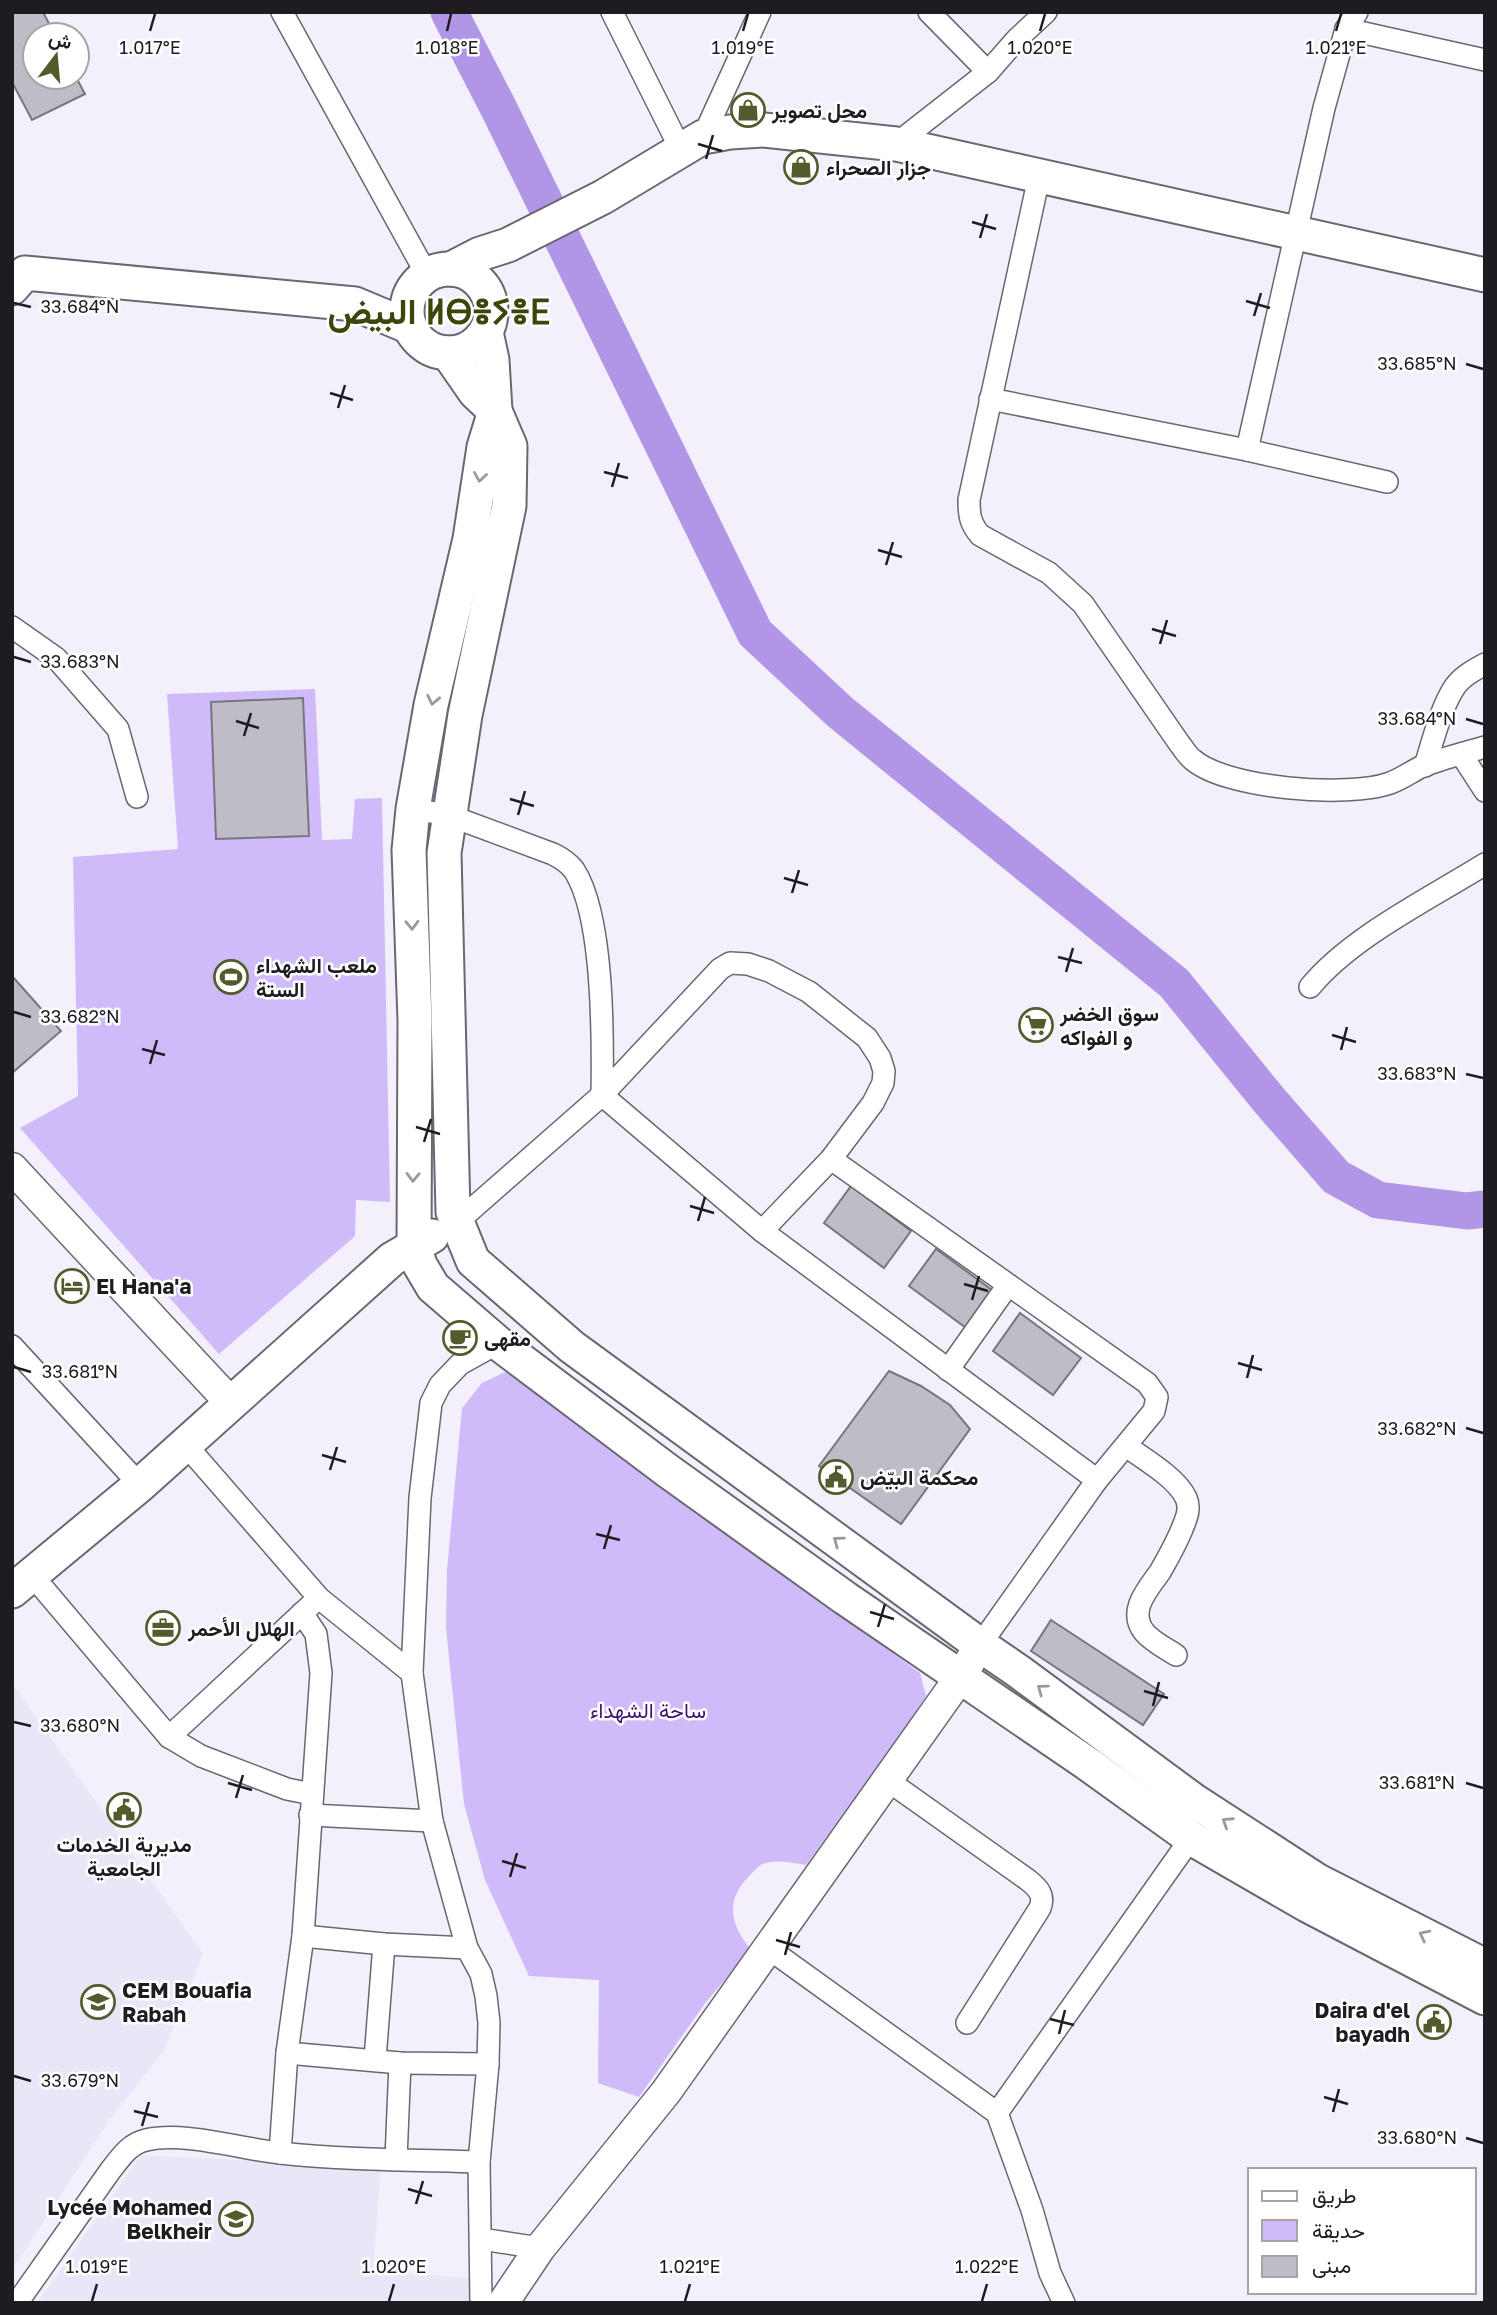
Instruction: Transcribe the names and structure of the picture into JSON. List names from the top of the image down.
{
  "districts": ["البيض ⵍⴱⴻⵢⴻⴹ"],
  "parks": ["ساحة الشهداء"],
  "places": {
    "shop": ["محل تصوير", "جزار الصحراء"],
    "sports": ["ملعب الشهداء الستة"],
    "supermarket": ["سوق الخضر و الفواكه"],
    "hotel": ["El Hana'a"],
    "cafe": ["مقهى"],
    "public building": ["محكمة البيّض", "مديرية الخدمات الجامعية", "Daira d'el bayadh"],
    "office": ["الهلال الأحمر"],
    "school or university": ["CEM Bouafia Rabah", "Lycée Mohamed Belkheir"]
  },
  "legend": ["طريق", "حديقة", "مبنى"],
  "north": "top",
  "coordinates": [
    "1.017°E",
    "1.018°E",
    "1.019°E",
    "1.020°E",
    "1.021°E",
    "33.684°N",
    "33.685°N",
    "33.683°N",
    "33.682°N",
    "33.681°N",
    "33.680°N",
    "33.679°N",
    "1.022°E"
  ]
}
